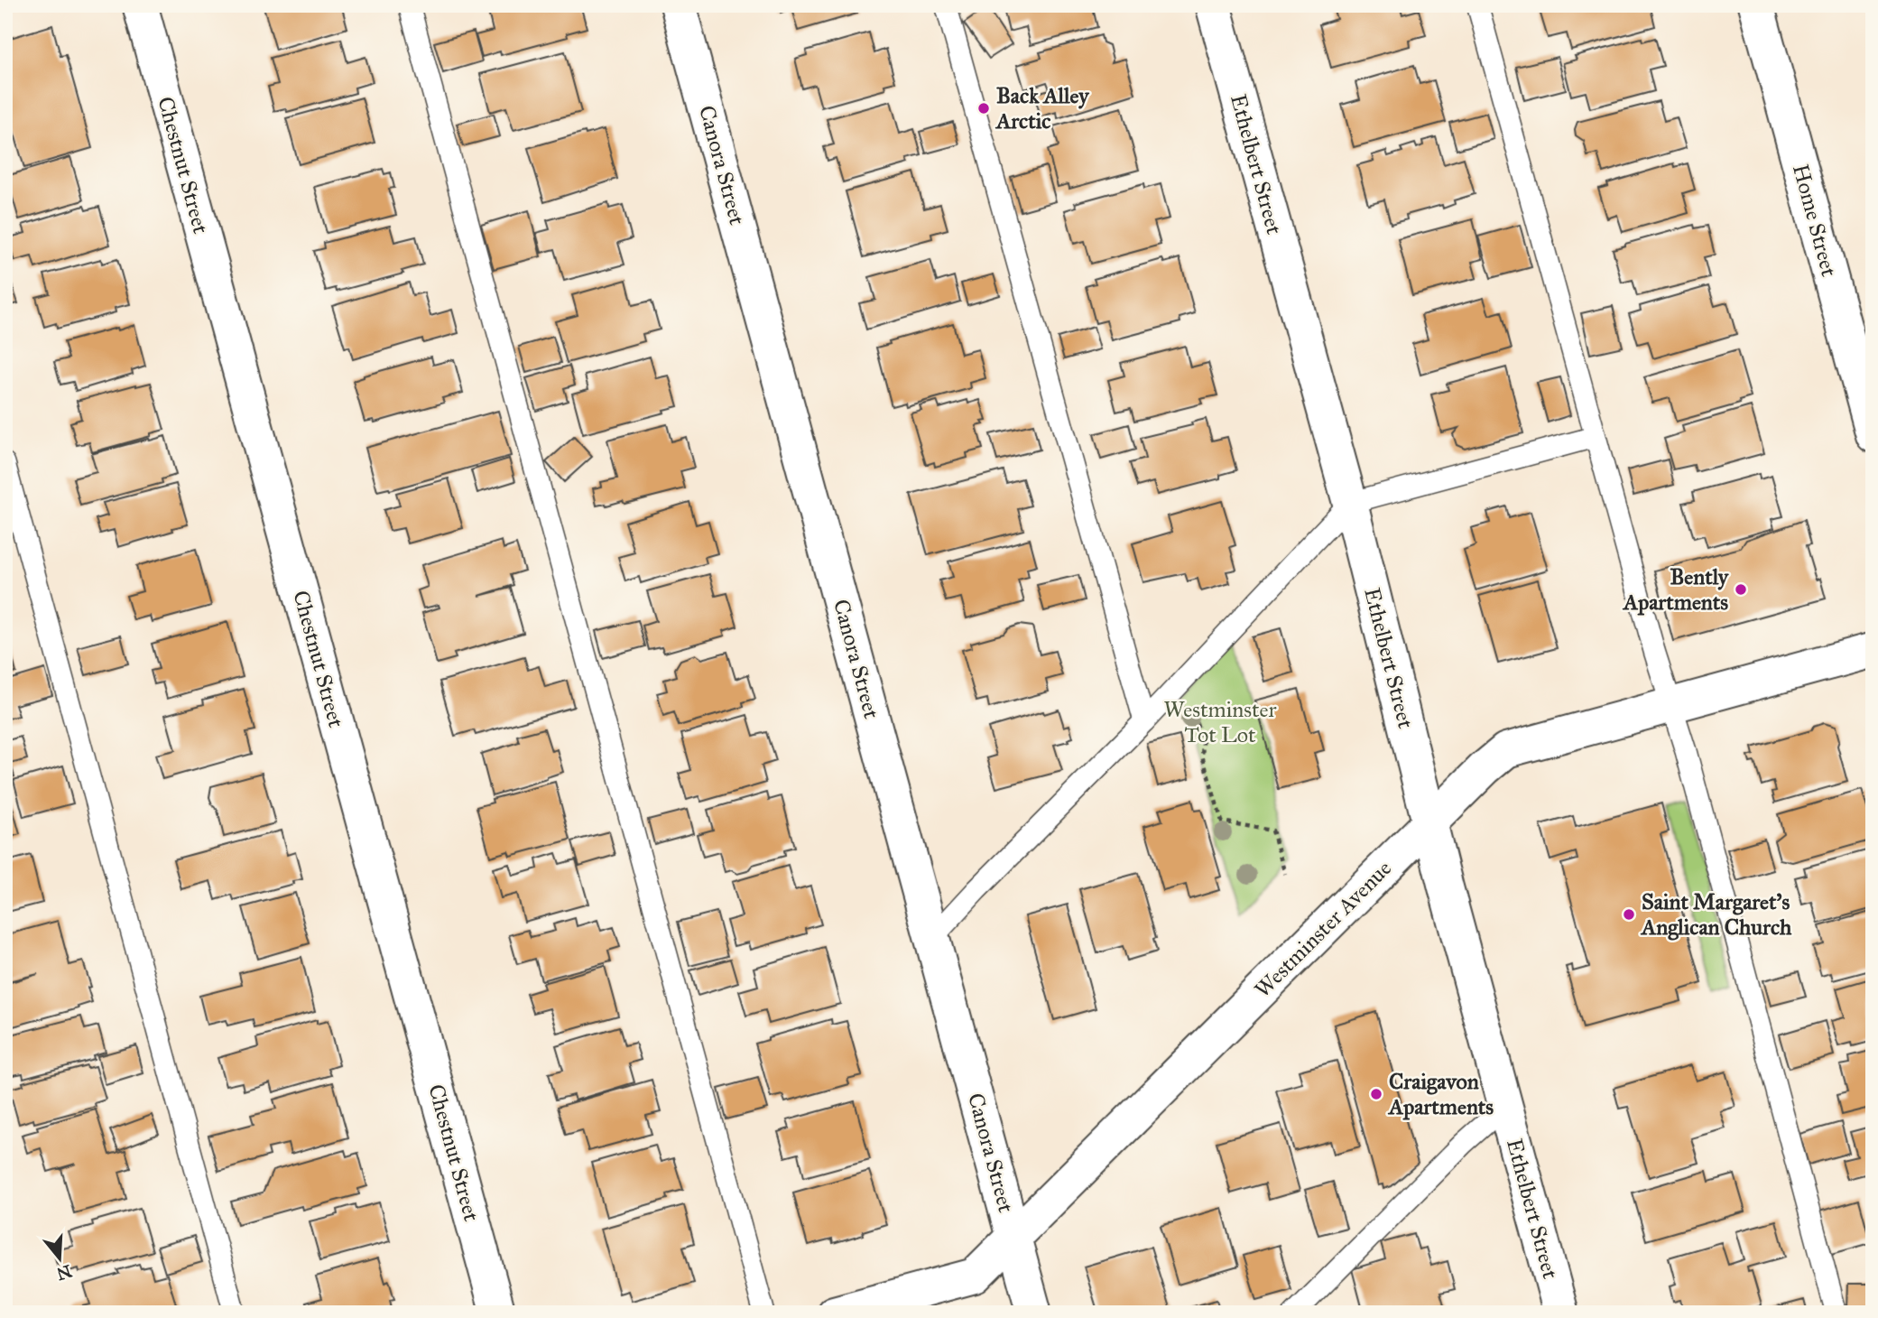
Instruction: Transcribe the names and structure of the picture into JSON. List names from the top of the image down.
{
  "streets": {
    "street": [
      "Ethelbert Street",
      "Chestnut Street",
      "Canora Street",
      "Home Street",
      "Westminster Avenue"
    ]
  },
  "crossings": [
    ["Ethelbert Street", "Westminster Avenue"],
    ["Canora Street", "Westminster Avenue"]
  ],
  "parks": ["Westminster Tot Lot"],
  "places": [
    "Back Alley Arctic",
    "Bently Apartments",
    "Saint Margaret's Anglican Church",
    "Craigavon Apartments"
  ],
  "north": "bottom"
}
